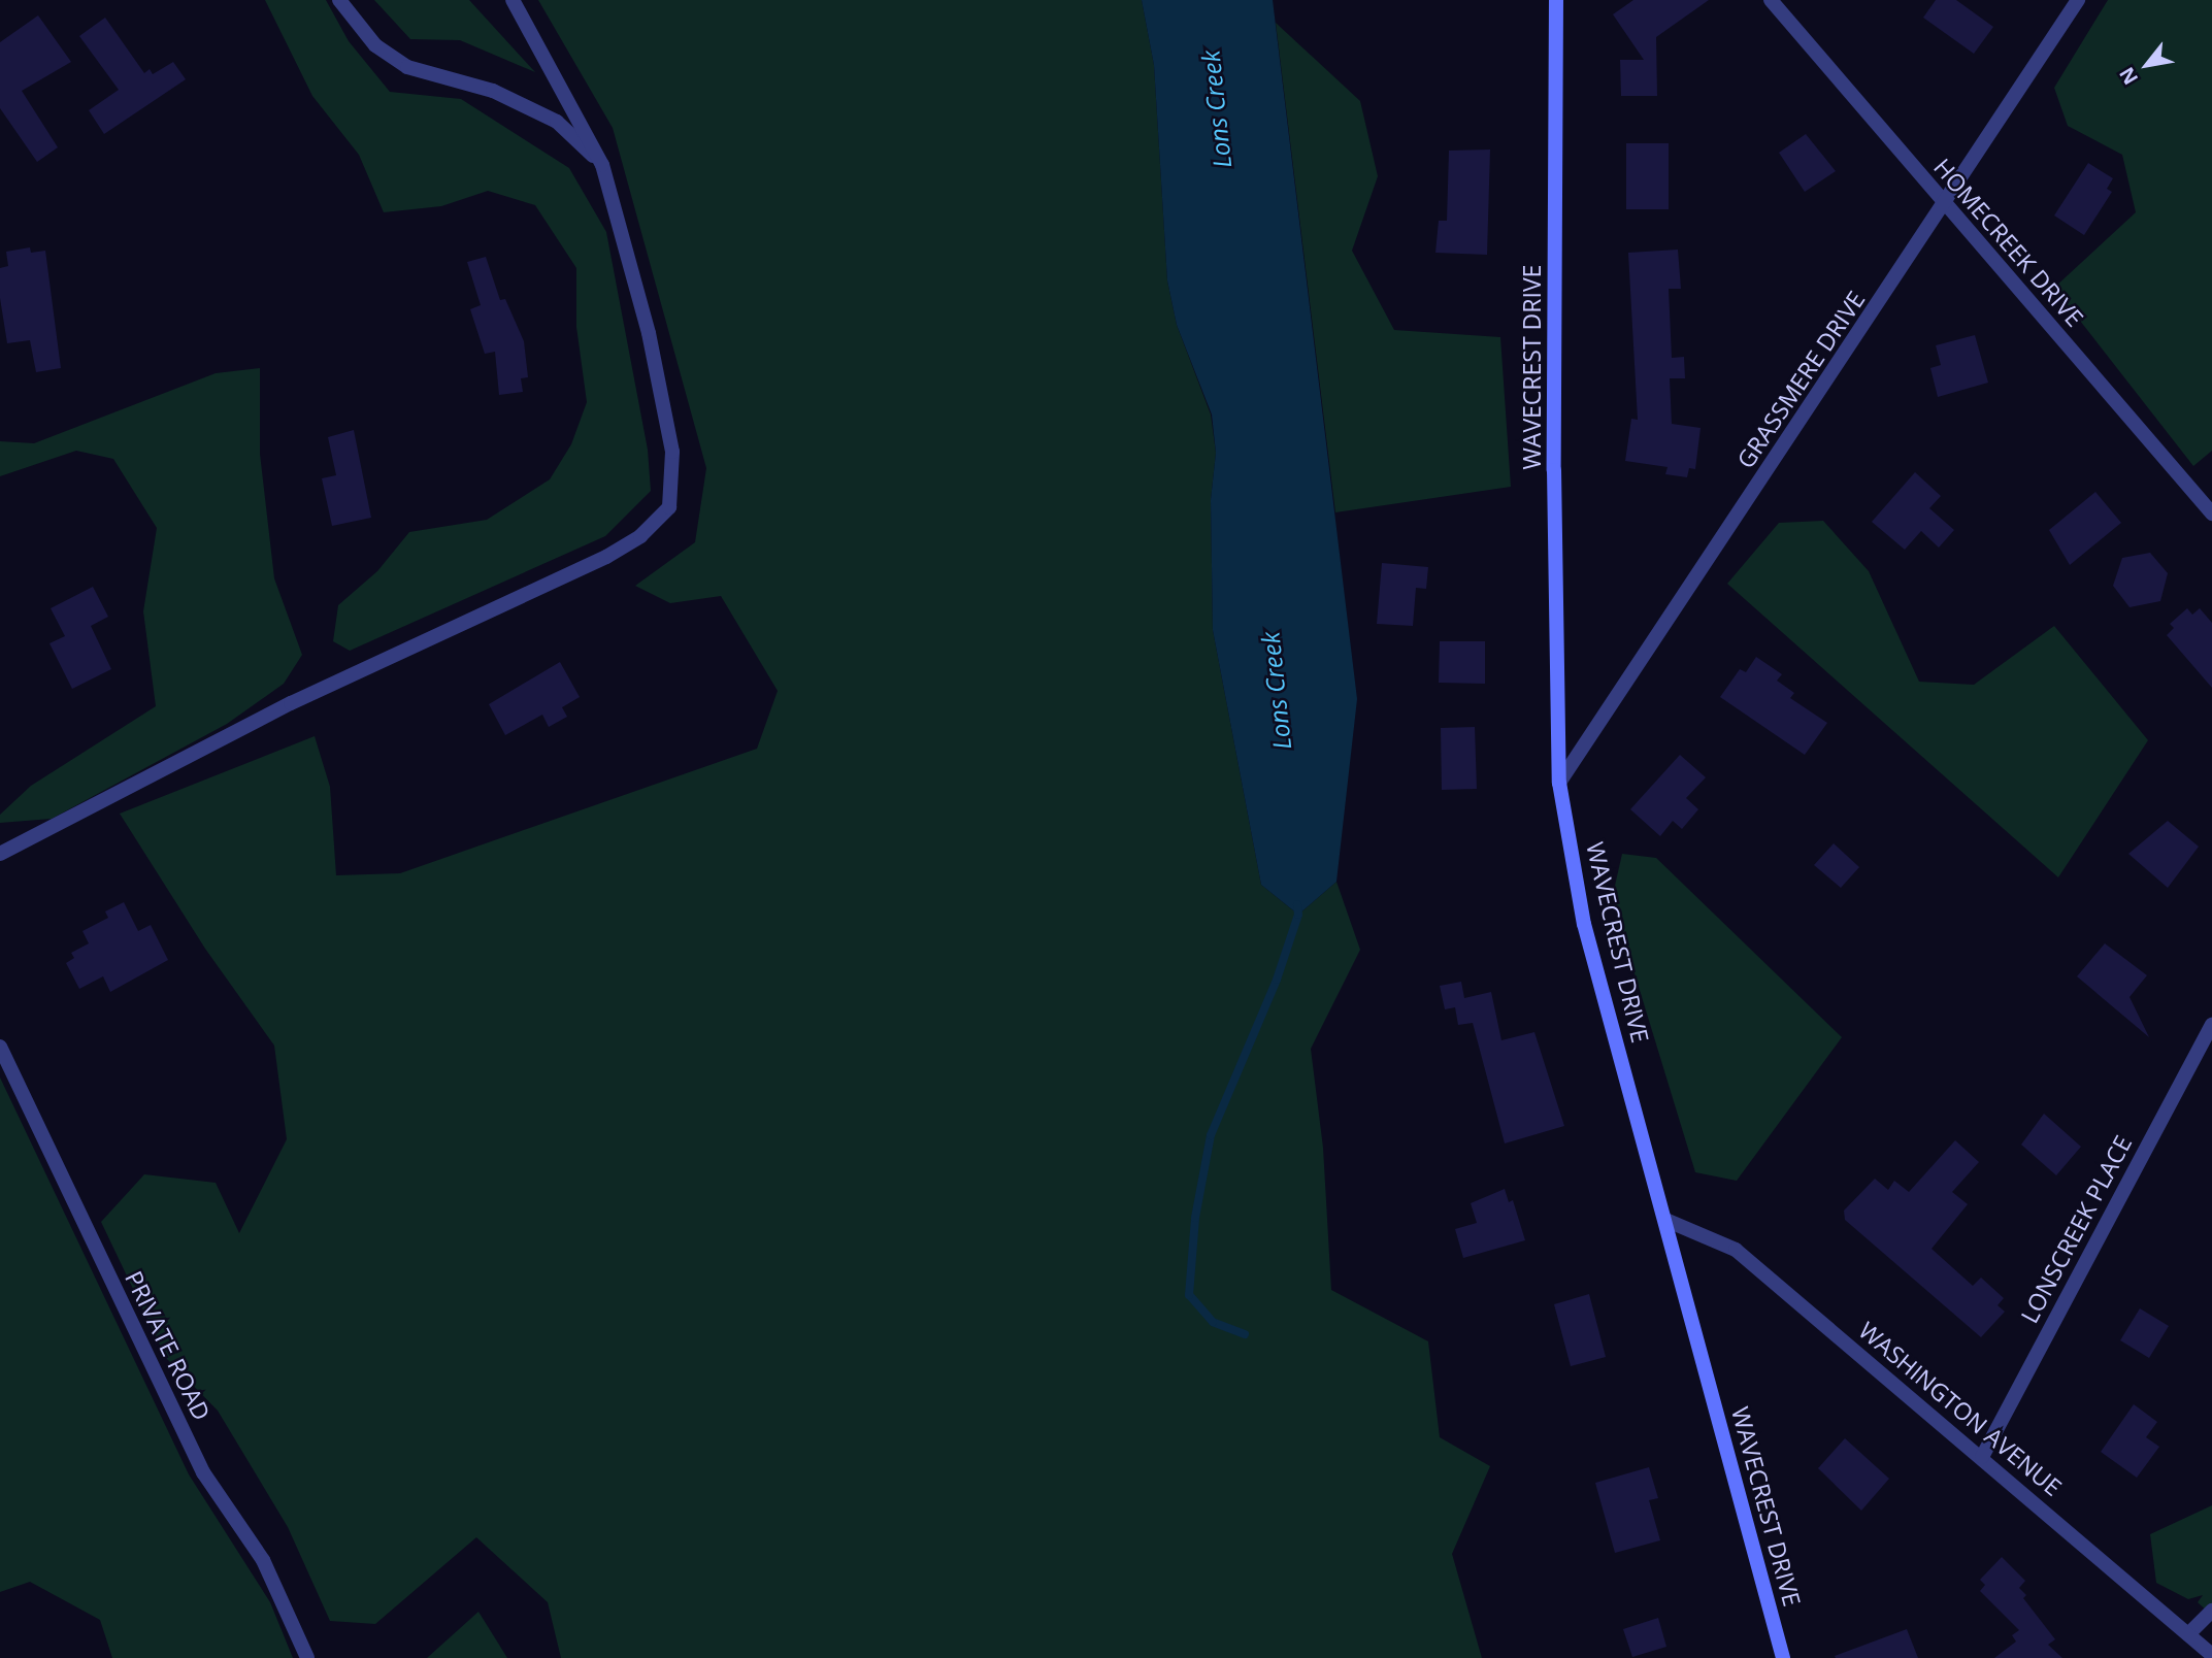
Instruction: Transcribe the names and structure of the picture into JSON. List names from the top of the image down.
{
  "streets": {
    "street": [
      "HOMECREEK DRIVE",
      "WAVECREST DRIVE",
      "GRASSMERE DRIVE",
      "LONSCREEK PLACE",
      "PRIVATE ROAD",
      "WASHINGTON AVENUE"
    ]
  },
  "crossings": [
    ["HOMECREEK DRIVE", "GRASSMERE DRIVE"],
    ["WAVECREST DRIVE", "GRASSMERE DRIVE"],
    ["WAVECREST DRIVE", "WASHINGTON AVENUE"],
    ["LONSCREEK PLACE", "WASHINGTON AVENUE"]
  ],
  "water": ["Lons Creek"],
  "north": "bottom left"
}
